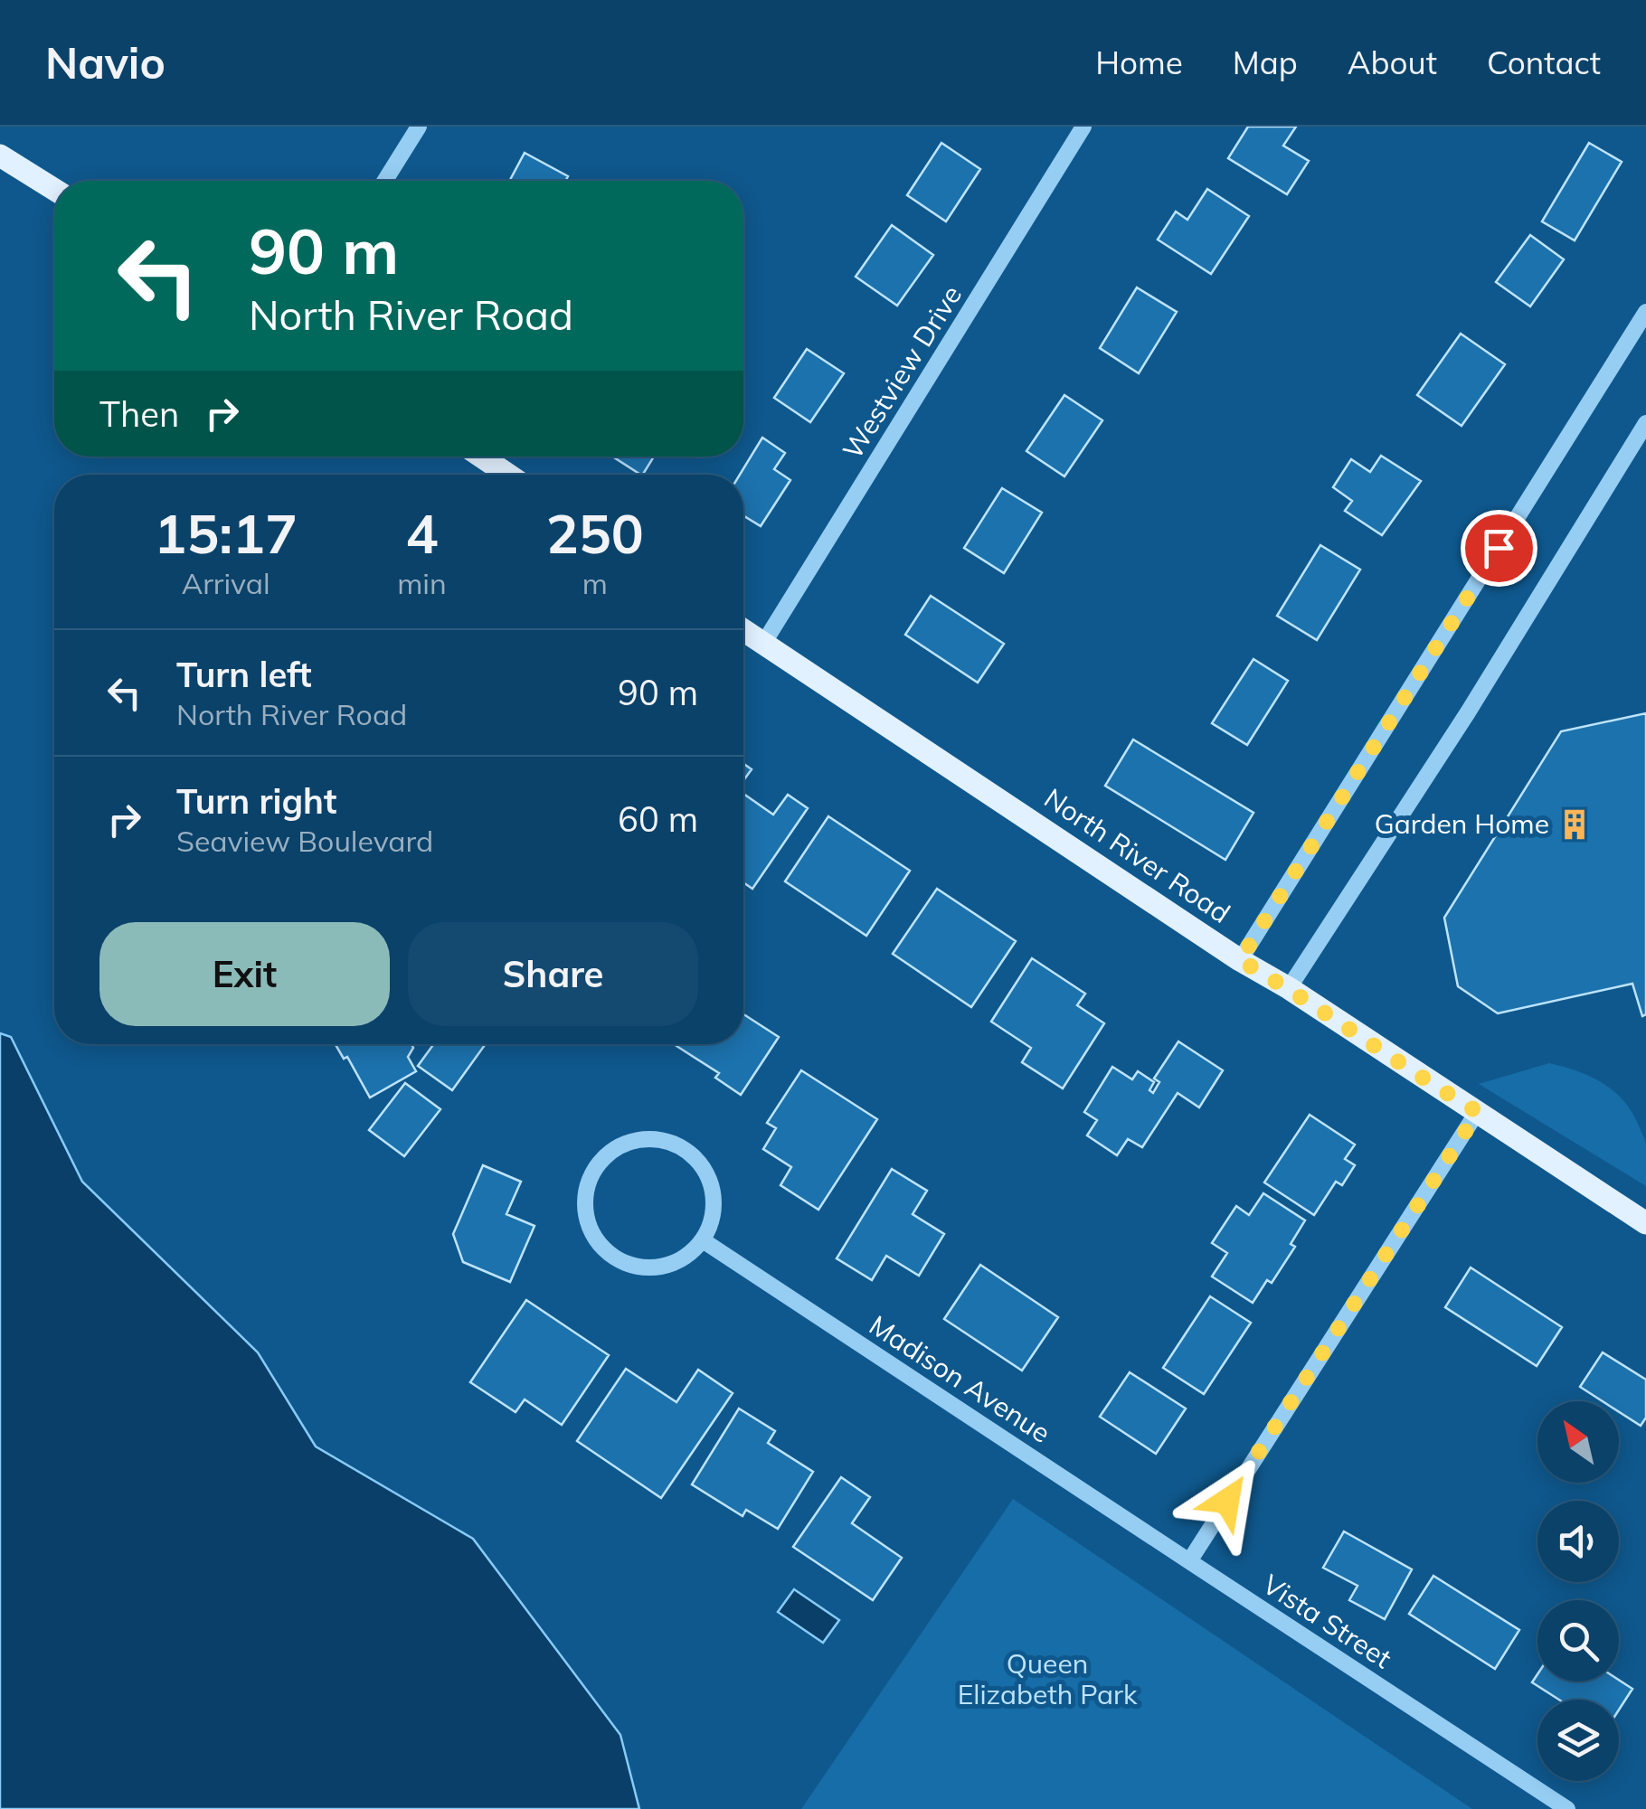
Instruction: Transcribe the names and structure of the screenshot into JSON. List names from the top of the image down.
{
  "streets": {
    "main road": ["North River Road"],
    "street": ["Westview Drive", "Madison Avenue", "Vista Street"]
  },
  "crossings": [
    ["Westview Drive", "North River Road"],
    ["Madison Avenue", "Vista Street"]
  ],
  "parks": ["Queen Elizabeth Park"],
  "places": {
    "building": ["Garden Home"]
  },
  "north": "top left",
  "page": {
    "header": "Navio",
    "nav": [
      "Home",
      "Map",
      "About",
      "Contact"
    ],
    "turn": ["90 m", "North River Road"],
    "then": "Then",
    "eta": [
      "15:17",
      "Arrival",
      "4",
      "min",
      "250",
      "m"
    ],
    "list": [
      {
        "name": "Turn left",
        "note": "North River Road",
        "value": "90 m"
      },
      {
        "name": "Turn right",
        "note": "Seaview Boulevard",
        "value": "60 m"
      }
    ],
    "buttons": ["Exit", "Share"]
  }
}
